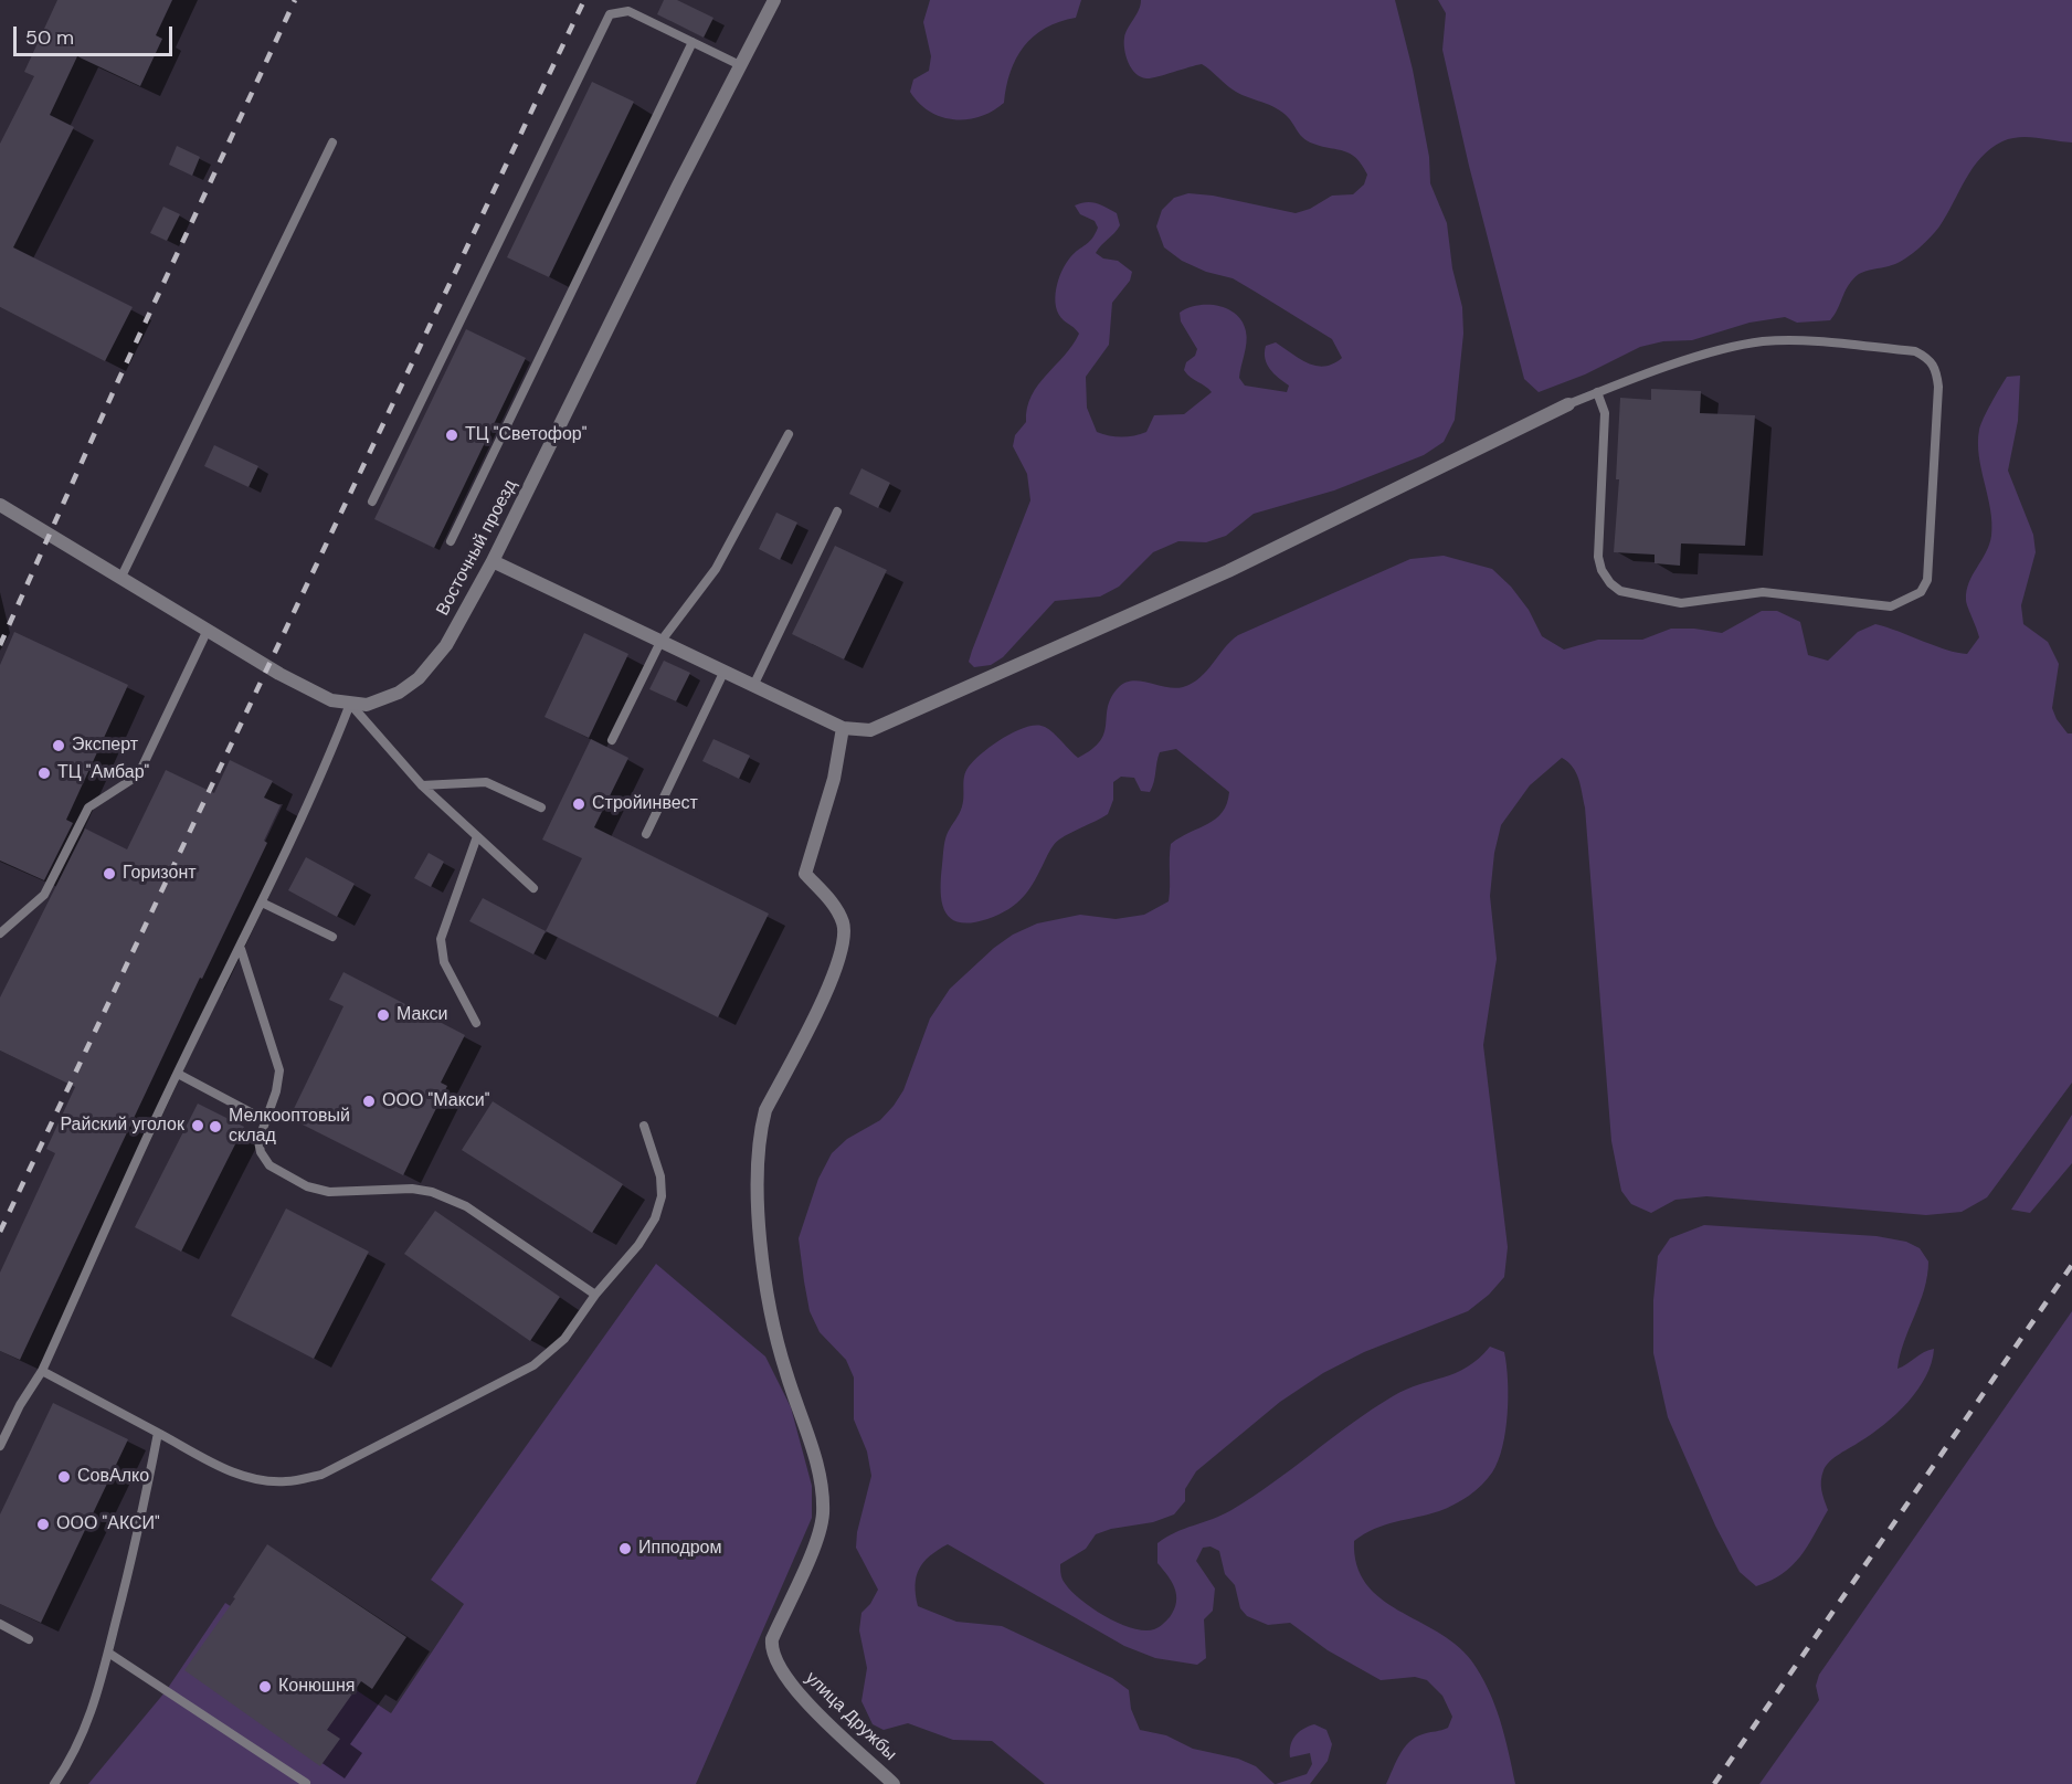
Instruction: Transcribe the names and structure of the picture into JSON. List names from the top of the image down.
{
  "streets": {
    "street": ["Восточный проезд", "улица Дружбы"]
  },
  "places": [
    "ТЦ \"Светофор\"",
    "Эксперт",
    "ТЦ \"Амбар\"",
    "Стройинвест",
    "Горизонт",
    "Макси",
    "ООО \"Макси\"",
    "Райский уголок",
    "Мелкооптовый склад",
    "СовАлко",
    "ООО \"АКСИ\"",
    "Ипподром",
    "Конюшня"
  ],
  "scale_bar": "50 m"
}
